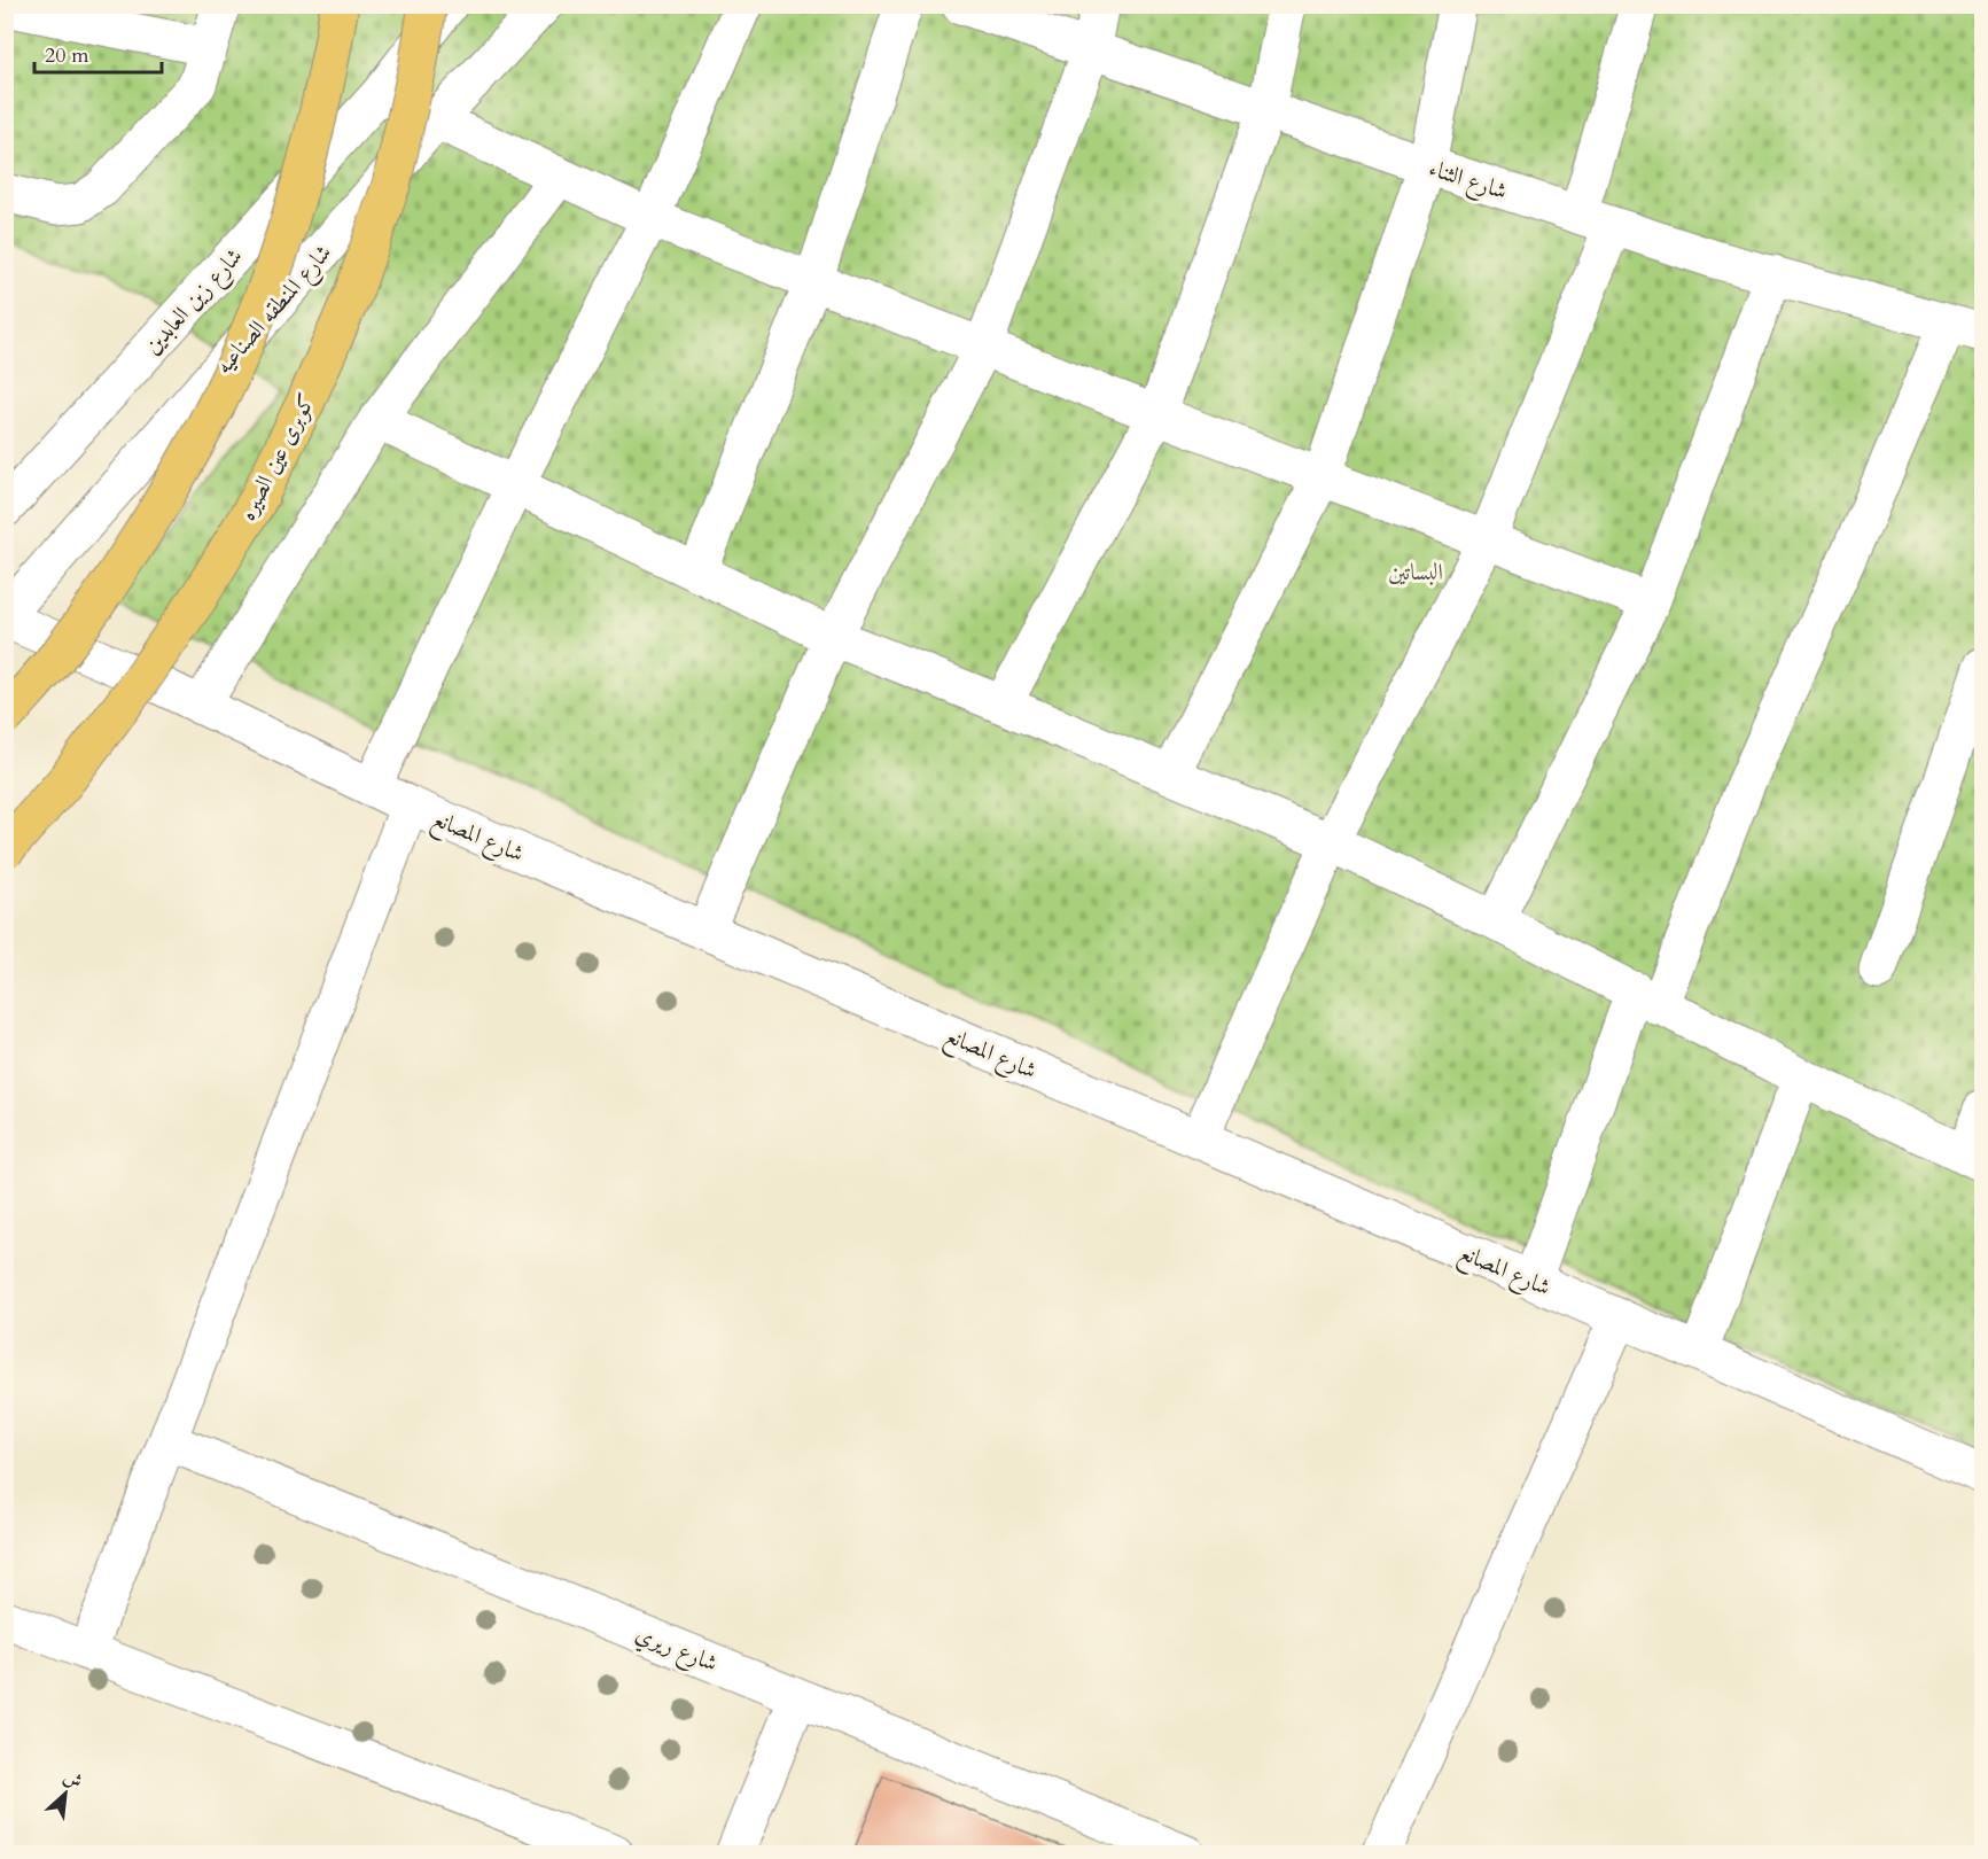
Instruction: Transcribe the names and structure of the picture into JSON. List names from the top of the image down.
{
  "streets": {
    "highway": ["كوبرى عين الصيره"],
    "street": [
      "شارع الثناء",
      "شارع زين العابدين",
      "شارع المنطقه الصناعيه",
      "شارع المصانع",
      "شارع ريري"
    ]
  },
  "crossings": [
    ["شارع المنطقه الصناعيه", "شارع المصانع"]
  ],
  "parks": ["البساتين"],
  "scale_bar": "20 m",
  "north": "top right"
}
